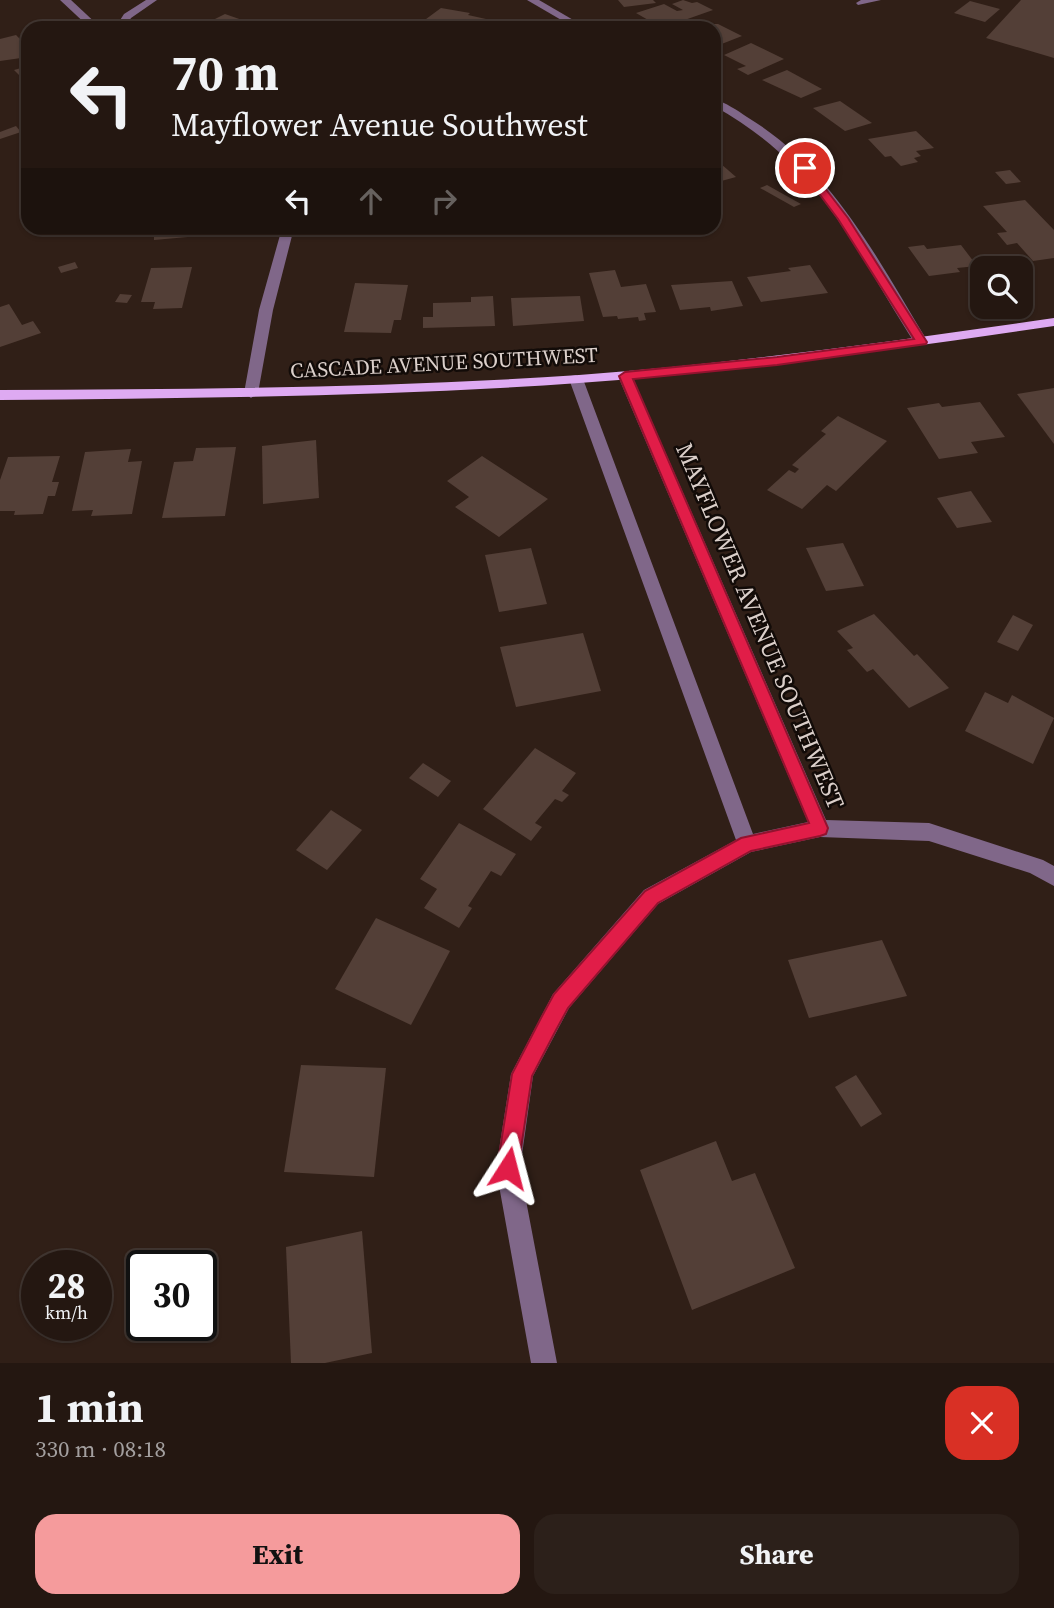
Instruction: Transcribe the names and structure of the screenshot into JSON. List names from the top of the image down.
{
  "streets": {
    "main road": ["CASCADE AVENUE SOUTHWEST"],
    "street": ["MAYFLOWER AVENUE SOUTHWEST"]
  },
  "crossings": [
    ["CASCADE AVENUE SOUTHWEST", "MAYFLOWER AVENUE SOUTHWEST"]
  ],
  "page": {
    "turn": ["70 m", "Mayflower Avenue Southwest"],
    "speed": "28 km/h",
    "limit": "30",
    "heading": ["1 min", "330 m · 08:18"],
    "buttons": ["Exit", "Share"]
  }
}
